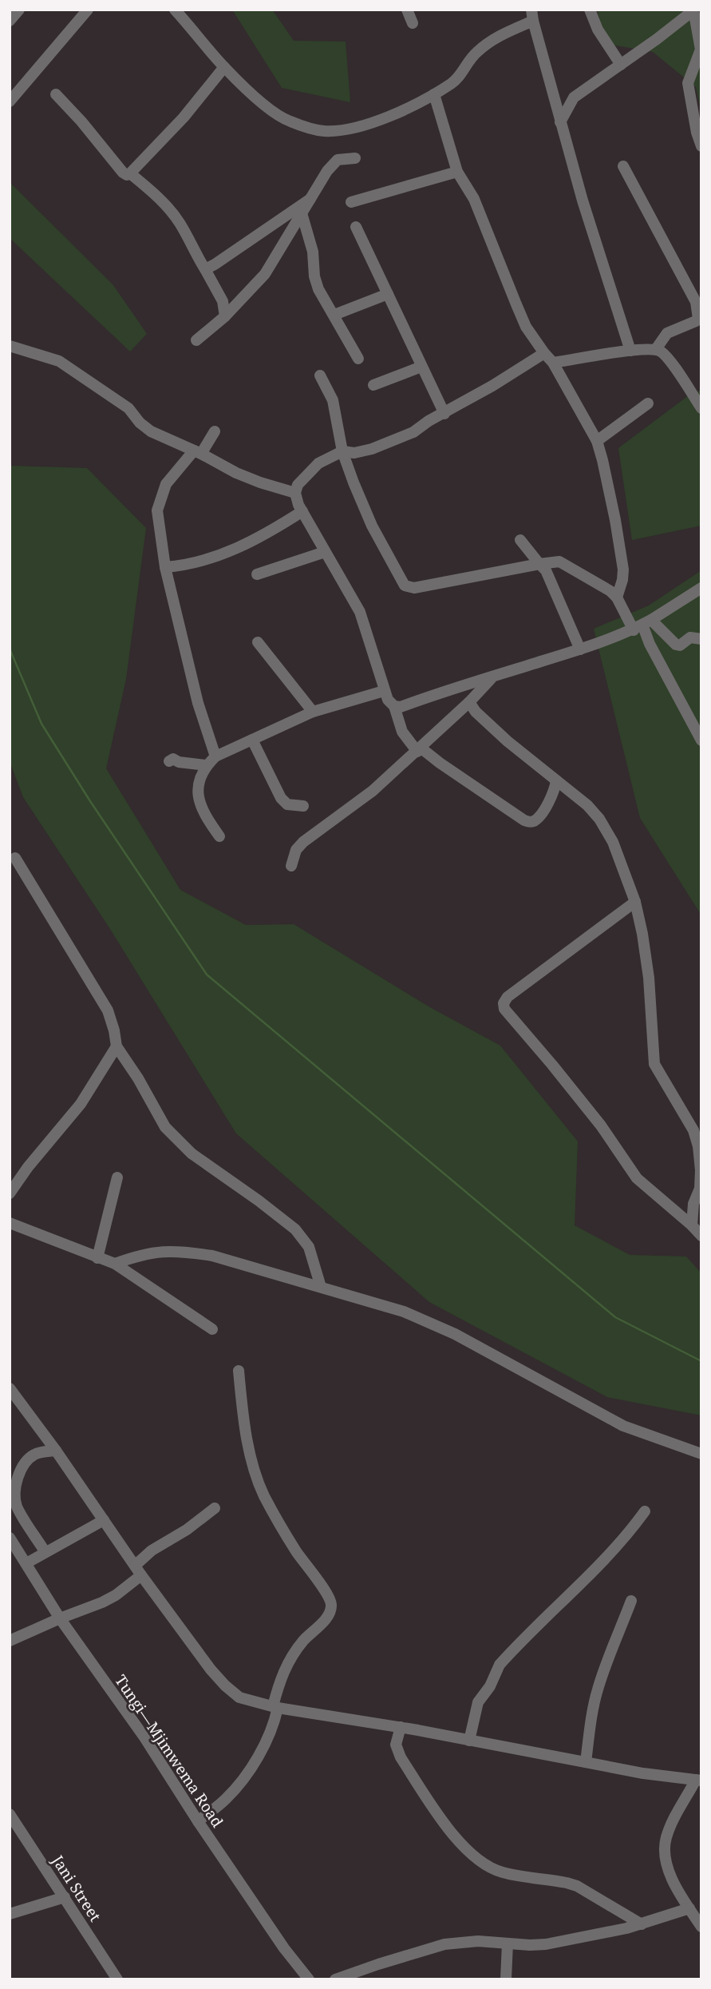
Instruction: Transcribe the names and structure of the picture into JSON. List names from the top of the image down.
{
  "streets": {
    "street": ["Tungi—Mjimwema Road", "Jani Street"]
  }
}
